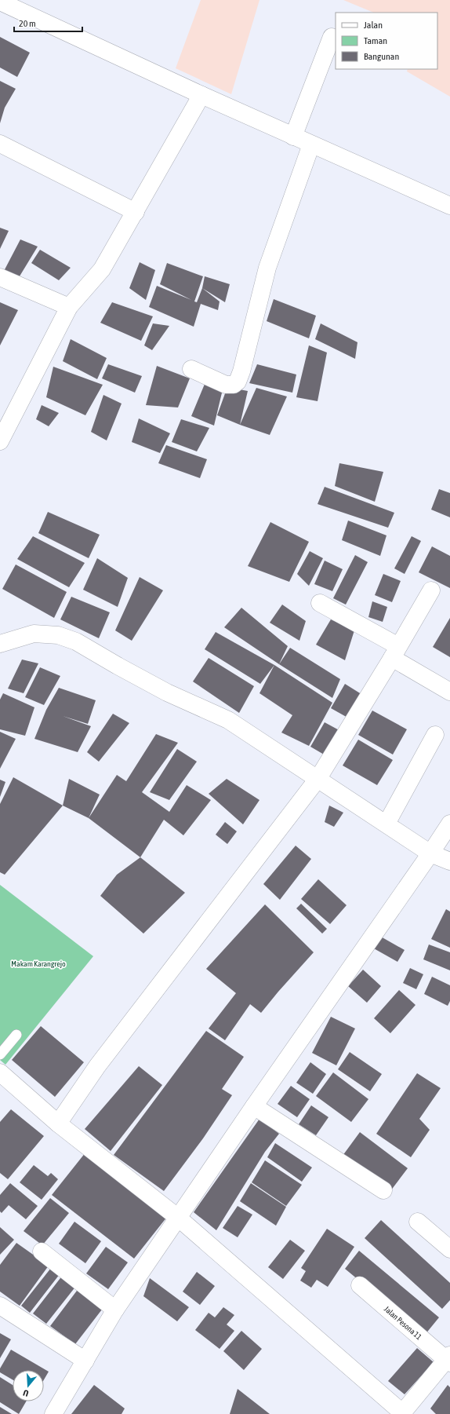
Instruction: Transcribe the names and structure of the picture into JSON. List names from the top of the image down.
{
  "streets": {
    "street": ["Jalan Pesona 11"]
  },
  "parks": ["Makam Karangrejo"],
  "legend": ["Jalan", "Taman", "Bangunan"],
  "scale_bar": "20 m",
  "north": "bottom"
}
